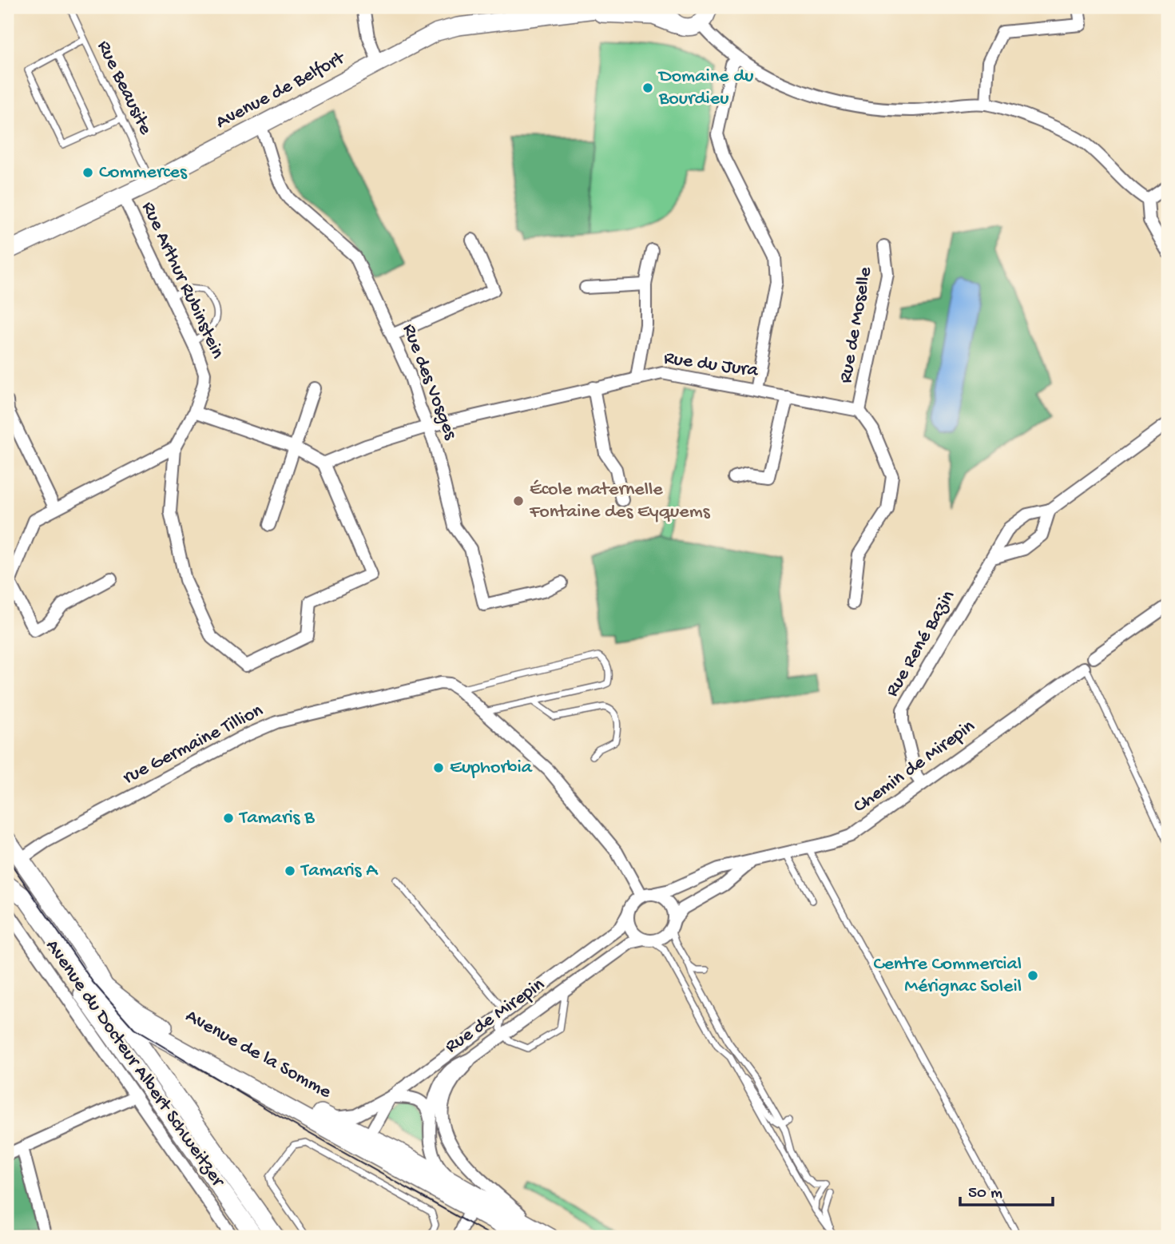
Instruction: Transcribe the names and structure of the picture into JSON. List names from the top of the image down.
{
  "streets": {
    "main road": ["Avenue de Belfort", "Avenue de la Somme"],
    "street": [
      "Rue Arthur Rubinstein",
      "Rue de Moselle",
      "Rue du Jura",
      "Rue des Vosges",
      "Rue René Bazin",
      "rue Germaine Tillion",
      "Chemin de Mirepin",
      "Rue de Mirepin",
      "Avenue du Docteur Albert Schweitzer"
    ],
    "lane": ["Rue Beausite"]
  },
  "crossings": [
    ["Rue Beausite", "Avenue de Belfort"],
    ["Avenue de Belfort", "Rue Arthur Rubinstein"],
    ["Avenue de Belfort", "Rue des Vosges"],
    ["Rue Arthur Rubinstein", "Rue du Jura"],
    ["Rue de Moselle", "Rue du Jura"],
    ["Rue du Jura", "Rue des Vosges"],
    ["Rue René Bazin", "Chemin de Mirepin"],
    ["rue Germaine Tillion", "Avenue de la Somme"],
    ["Chemin de Mirepin", "Rue de Mirepin"],
    ["Rue de Mirepin", "Avenue de la Somme"]
  ],
  "places": [
    "Domaine du Bourdieu",
    "Commerces",
    "École maternelle Fontaine des Eyquems",
    "Euphorbia",
    "Tamaris B",
    "Tamaris A",
    "Centre Commercial Mérignac Soleil"
  ],
  "scale_bar": "50 m"
}
